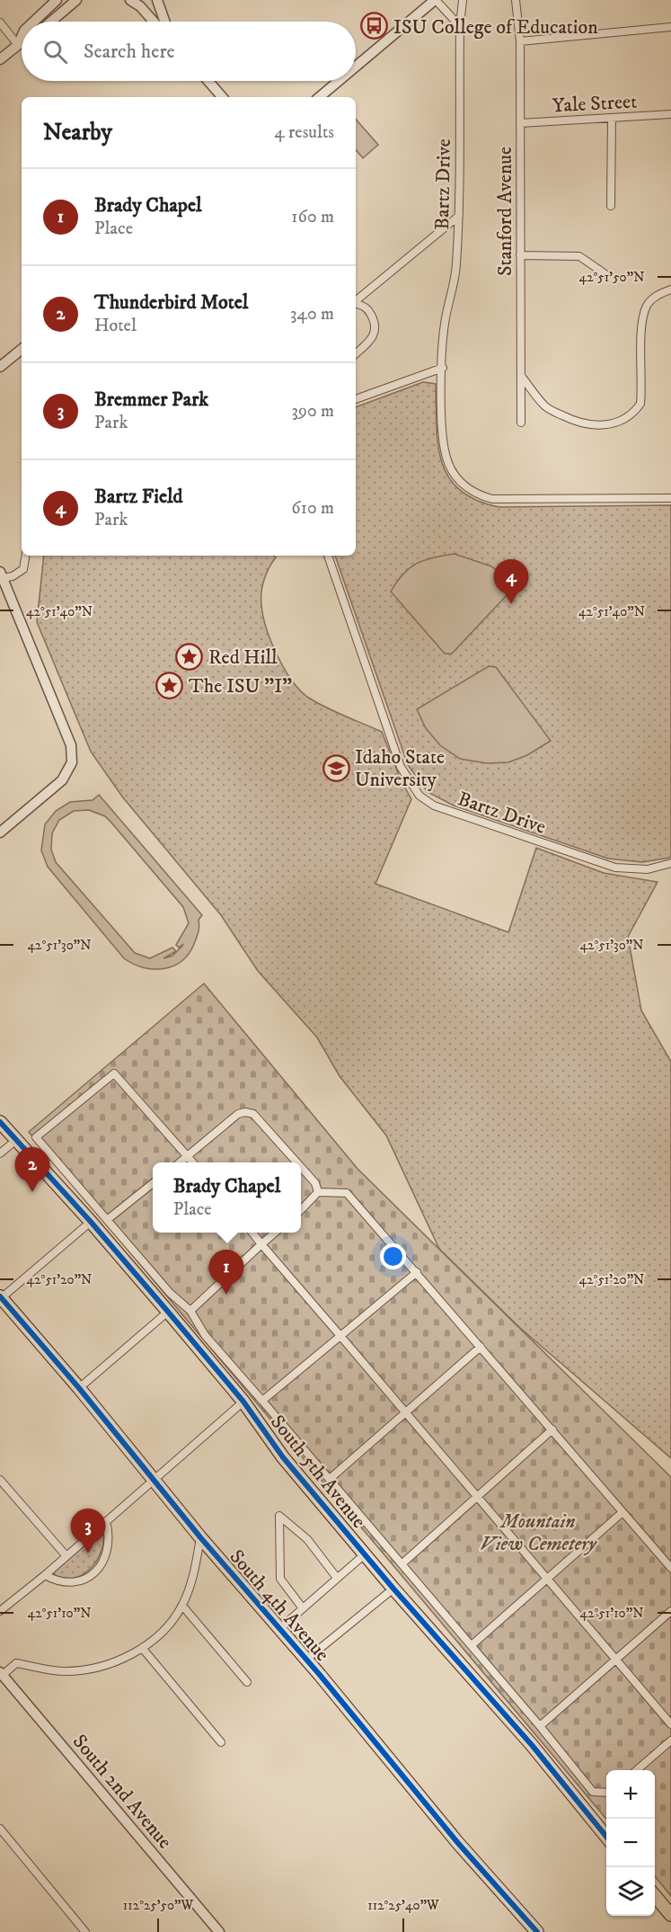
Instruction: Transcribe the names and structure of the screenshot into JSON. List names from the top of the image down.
{
  "streets": {
    "main road": ["South 5th Avenue", "South 4th Avenue"],
    "street": [
      "Yale Street",
      "Bartz Drive",
      "Stanford Avenue",
      "South 2nd Avenue"
    ]
  },
  "crossings": [
    ["Yale Street", "Stanford Avenue"]
  ],
  "parks": ["Mountain View Cemetery"],
  "places": {
    "bus stop": ["ISU College of Education"],
    "place": ["Red Hill", "The ISU \"I\""],
    "school or university": ["Idaho State University"]
  },
  "page": {
    "search": "Search here",
    "heading": ["Nearby", "4 results"],
    "list": [
      {
        "mark": "1",
        "name": "Brady Chapel",
        "note": "Place",
        "value": "160 m"
      },
      {
        "mark": "2",
        "name": "Thunderbird Motel",
        "note": "Hotel",
        "value": "340 m"
      },
      {
        "mark": "3",
        "name": "Bremmer Park",
        "note": "Park",
        "value": "390 m"
      },
      {
        "mark": "4",
        "name": "Bartz Field",
        "note": "Park",
        "value": "610 m"
      }
    ],
    "pins": [
      "4",
      "2",
      "1",
      "3"
    ],
    "popup": ["Brady Chapel", "Place"],
    "map_buttons": ["+", "−"]
  },
  "coordinates": [
    "42°51'50\"N",
    "42°51'40\"N",
    "42°51'30\"N",
    "42°51'20\"N",
    "42°51'10\"N",
    "112°25'50\"W",
    "112°25'40\"W"
  ]
}
